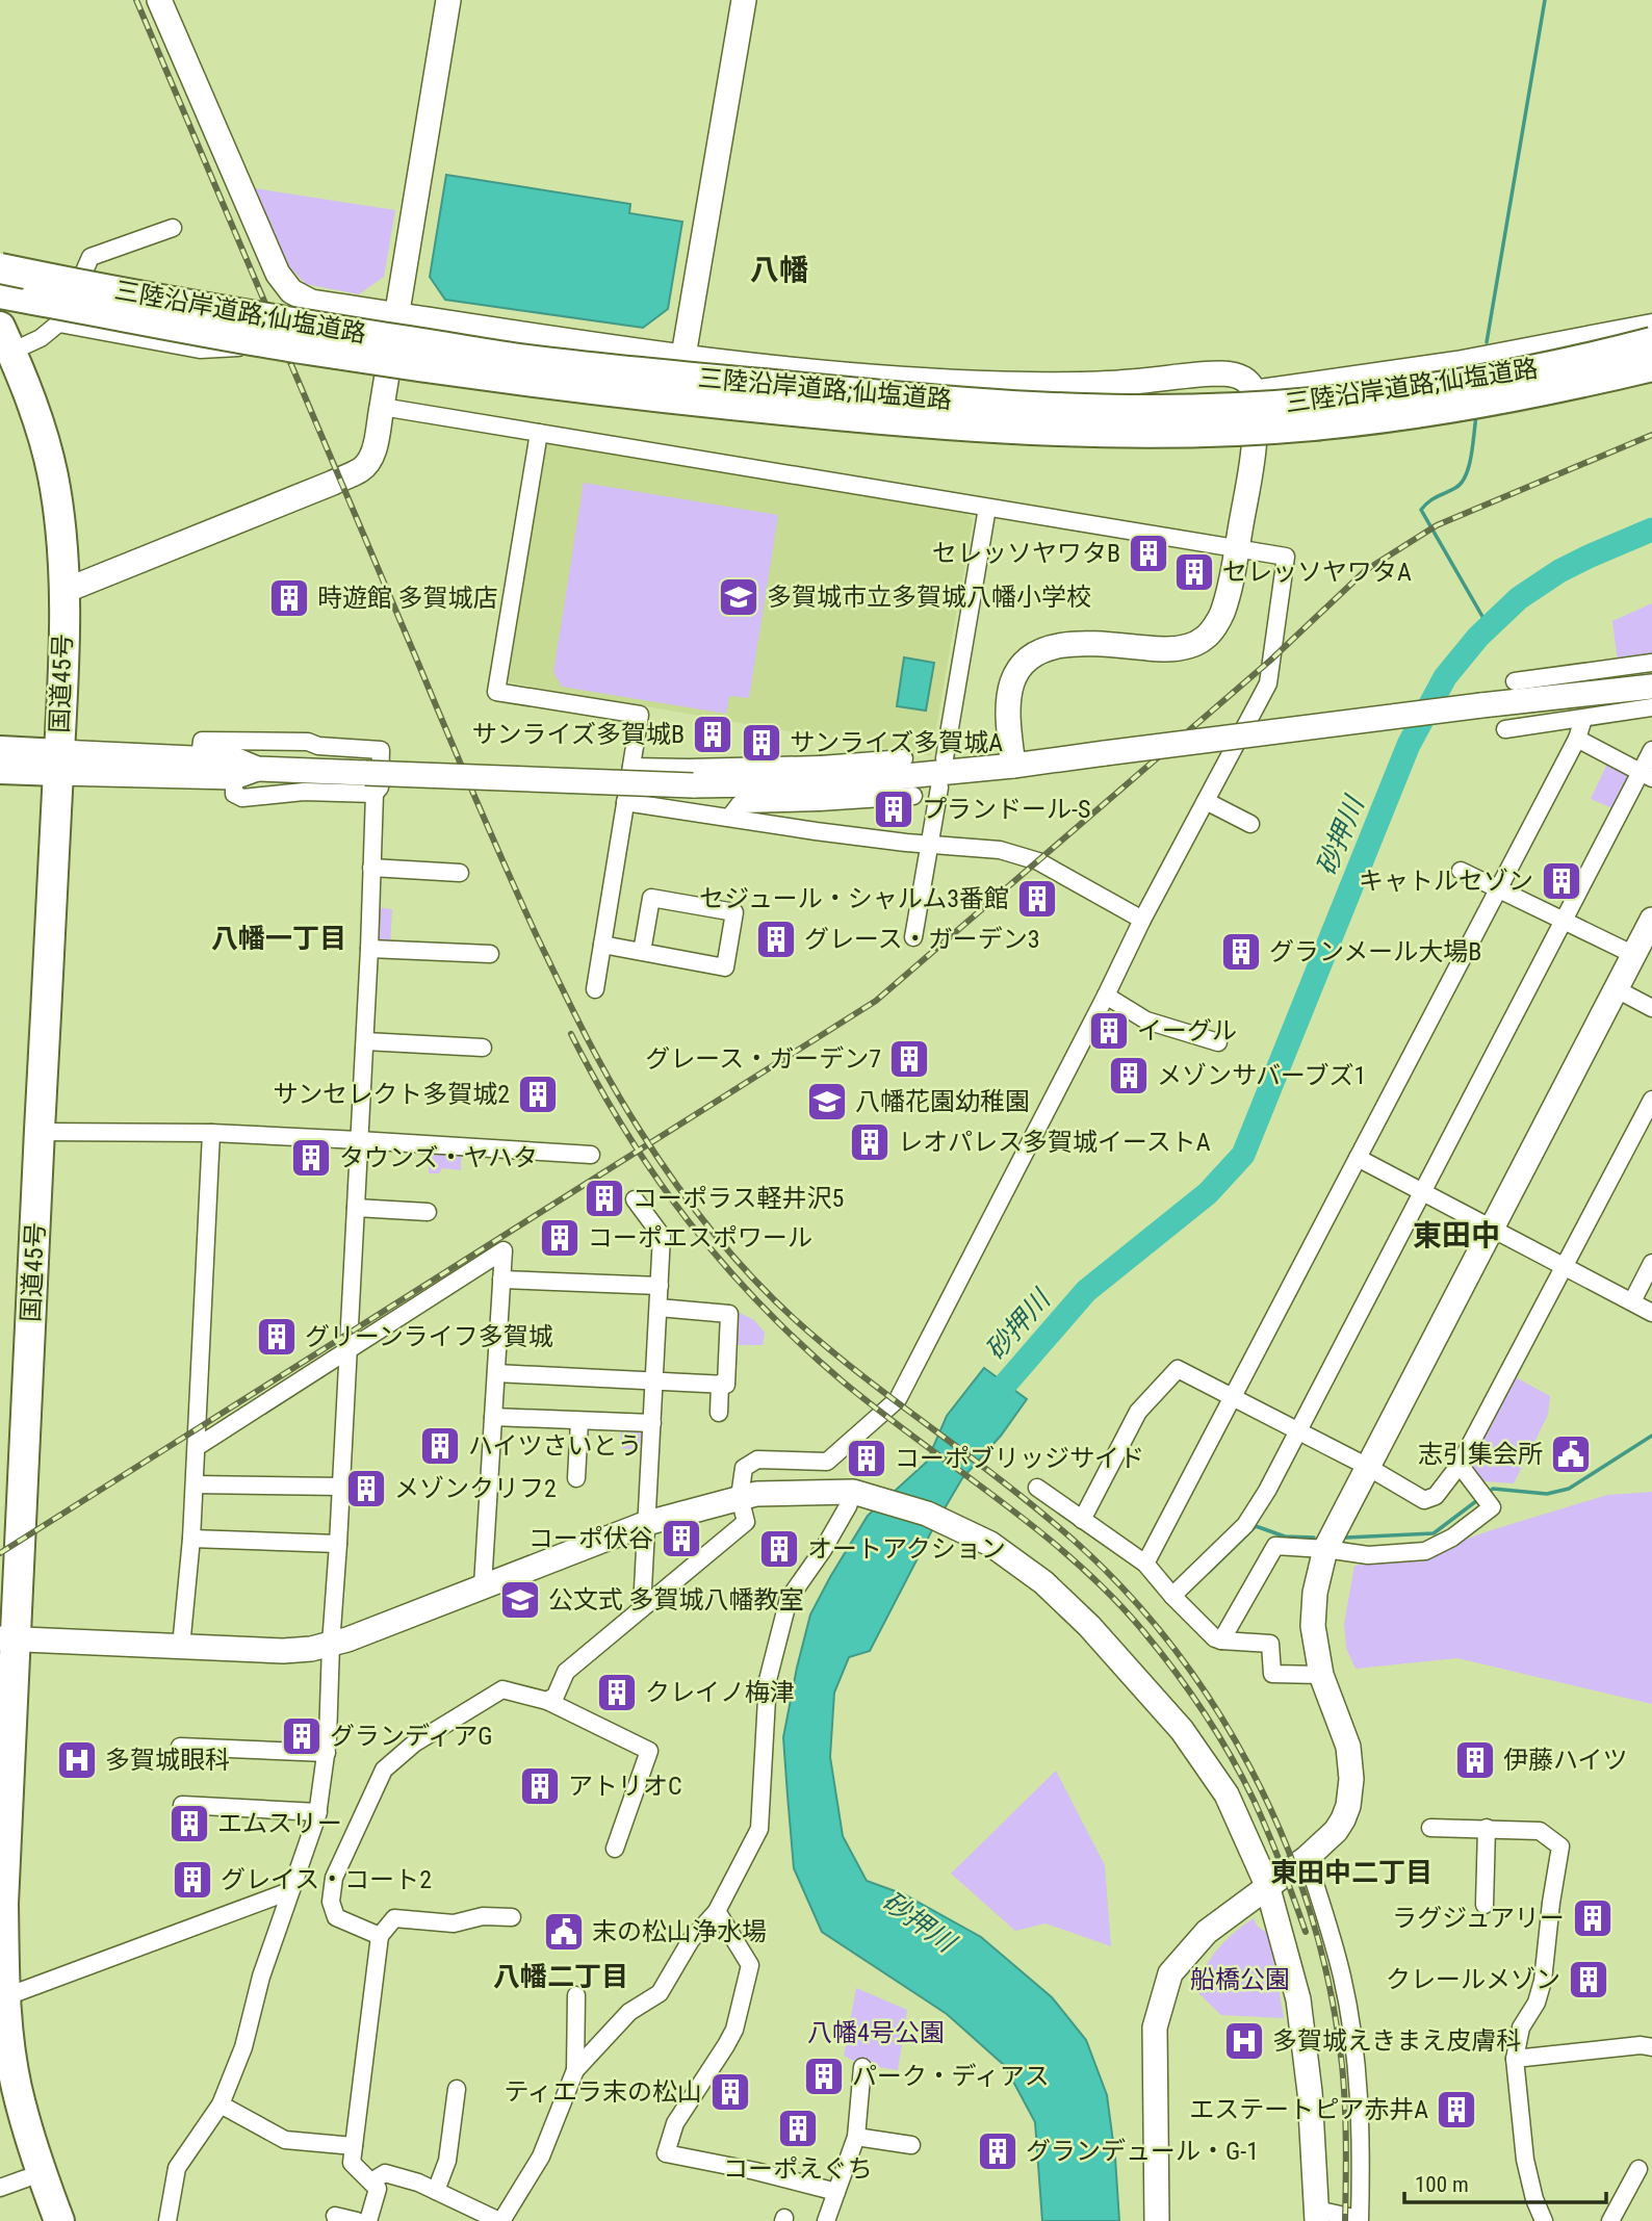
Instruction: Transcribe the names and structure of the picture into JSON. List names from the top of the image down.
{
  "streets": {
    "highway": ["三陸沿岸道路;仙塩道路", "国道45号"]
  },
  "districts": [
    "八幡",
    "八幡一丁目",
    "東田中",
    "東田中二丁目",
    "八幡二丁目"
  ],
  "water": ["砂押川"],
  "parks": ["船橋公園", "八幡4号公園"],
  "places": {
    "building": [
      "セレッソヤワタB",
      "セレッソヤワタA",
      "時遊館 多賀城店",
      "サンライズ多賀城B",
      "サンライズ多賀城A",
      "プランドール-S",
      "キャトルセゾン",
      "セジュール・シャルム3番館",
      "グレース・ガーデン3",
      "グランメール大場B",
      "イーグル",
      "グレース・ガーデン7",
      "メゾンサバーブズ1",
      "サンセレクト多賀城2",
      "レオパレス多賀城イーストA",
      "タウンズ・ヤハタ",
      "コーポラス軽井沢5",
      "コーポエスポワール",
      "グリーンライフ多賀城",
      "ハイツさいとう",
      "コーポブリッジサイド",
      "メゾンクリフ2",
      "コーポ伏谷",
      "オートアクション",
      "クレイノ梅津",
      "グランディアG",
      "伊藤ハイツ",
      "アトリオC",
      "エムスリー",
      "グレイス・コート2",
      "ラグジュアリー",
      "クレールメゾン",
      "パーク・ディアス",
      "ティエラ末の松山",
      "エステートピア赤井A",
      "コーポえぐち",
      "グランデュール・G-1"
    ],
    "school or university": ["多賀城市立多賀城八幡小学校", "八幡花園幼稚園", "公文式 多賀城八幡教室"],
    "public building": ["志引集会所", "末の松山浄水場"],
    "hospital": ["多賀城眼科", "多賀城えきまえ皮膚科"]
  },
  "scale_bar": "100 m"
}
